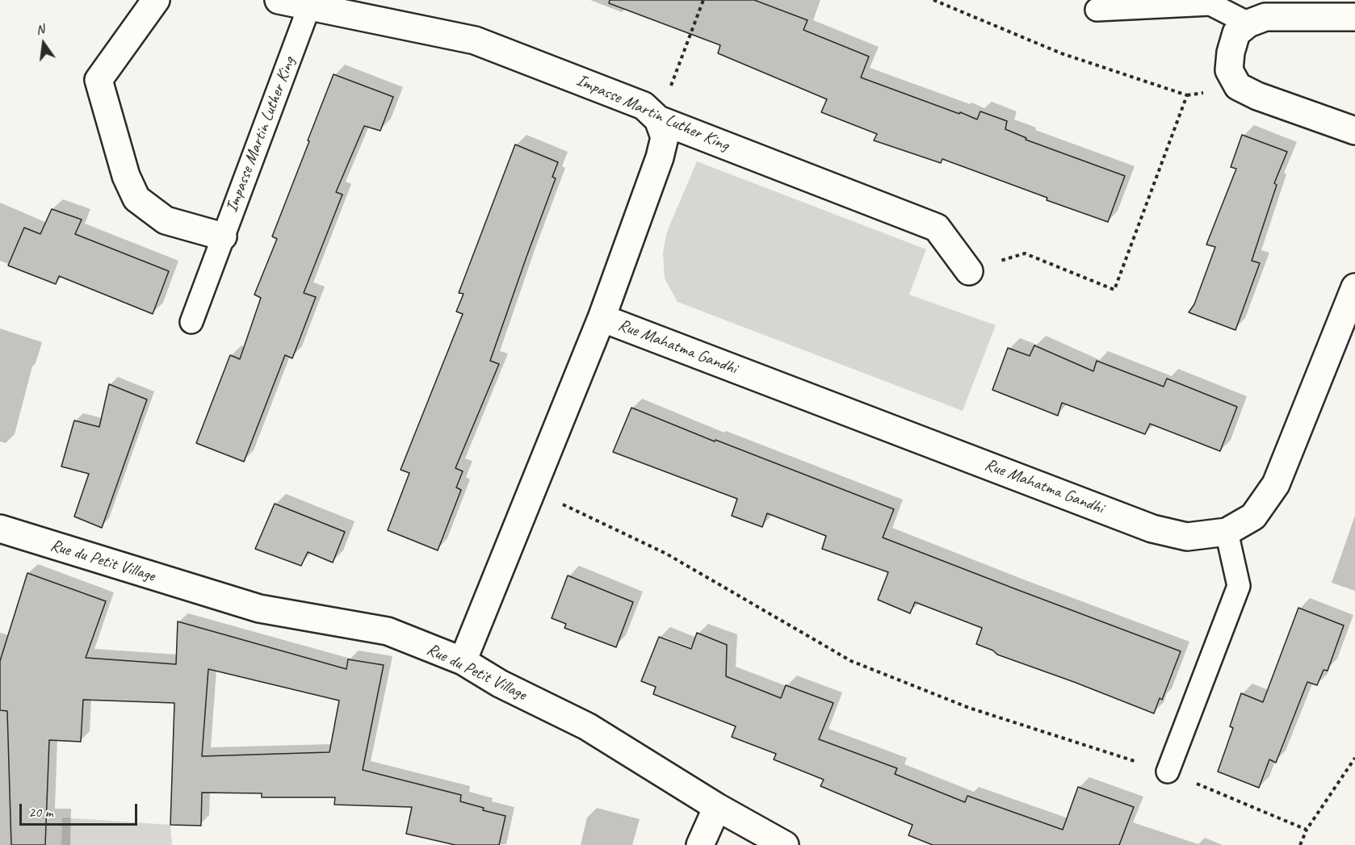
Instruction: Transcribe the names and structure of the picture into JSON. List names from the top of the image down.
{
  "streets": {
    "street": ["Impasse Martin Luther King", "Rue Mahatma Gandhi", "Rue du Petit Village"]
  },
  "crossings": [
    ["Impasse Martin Luther King", "Rue Mahatma Gandhi"],
    ["Rue Mahatma Gandhi", "Rue du Petit Village"]
  ],
  "scale_bar": "20 m",
  "north": "top"
}
